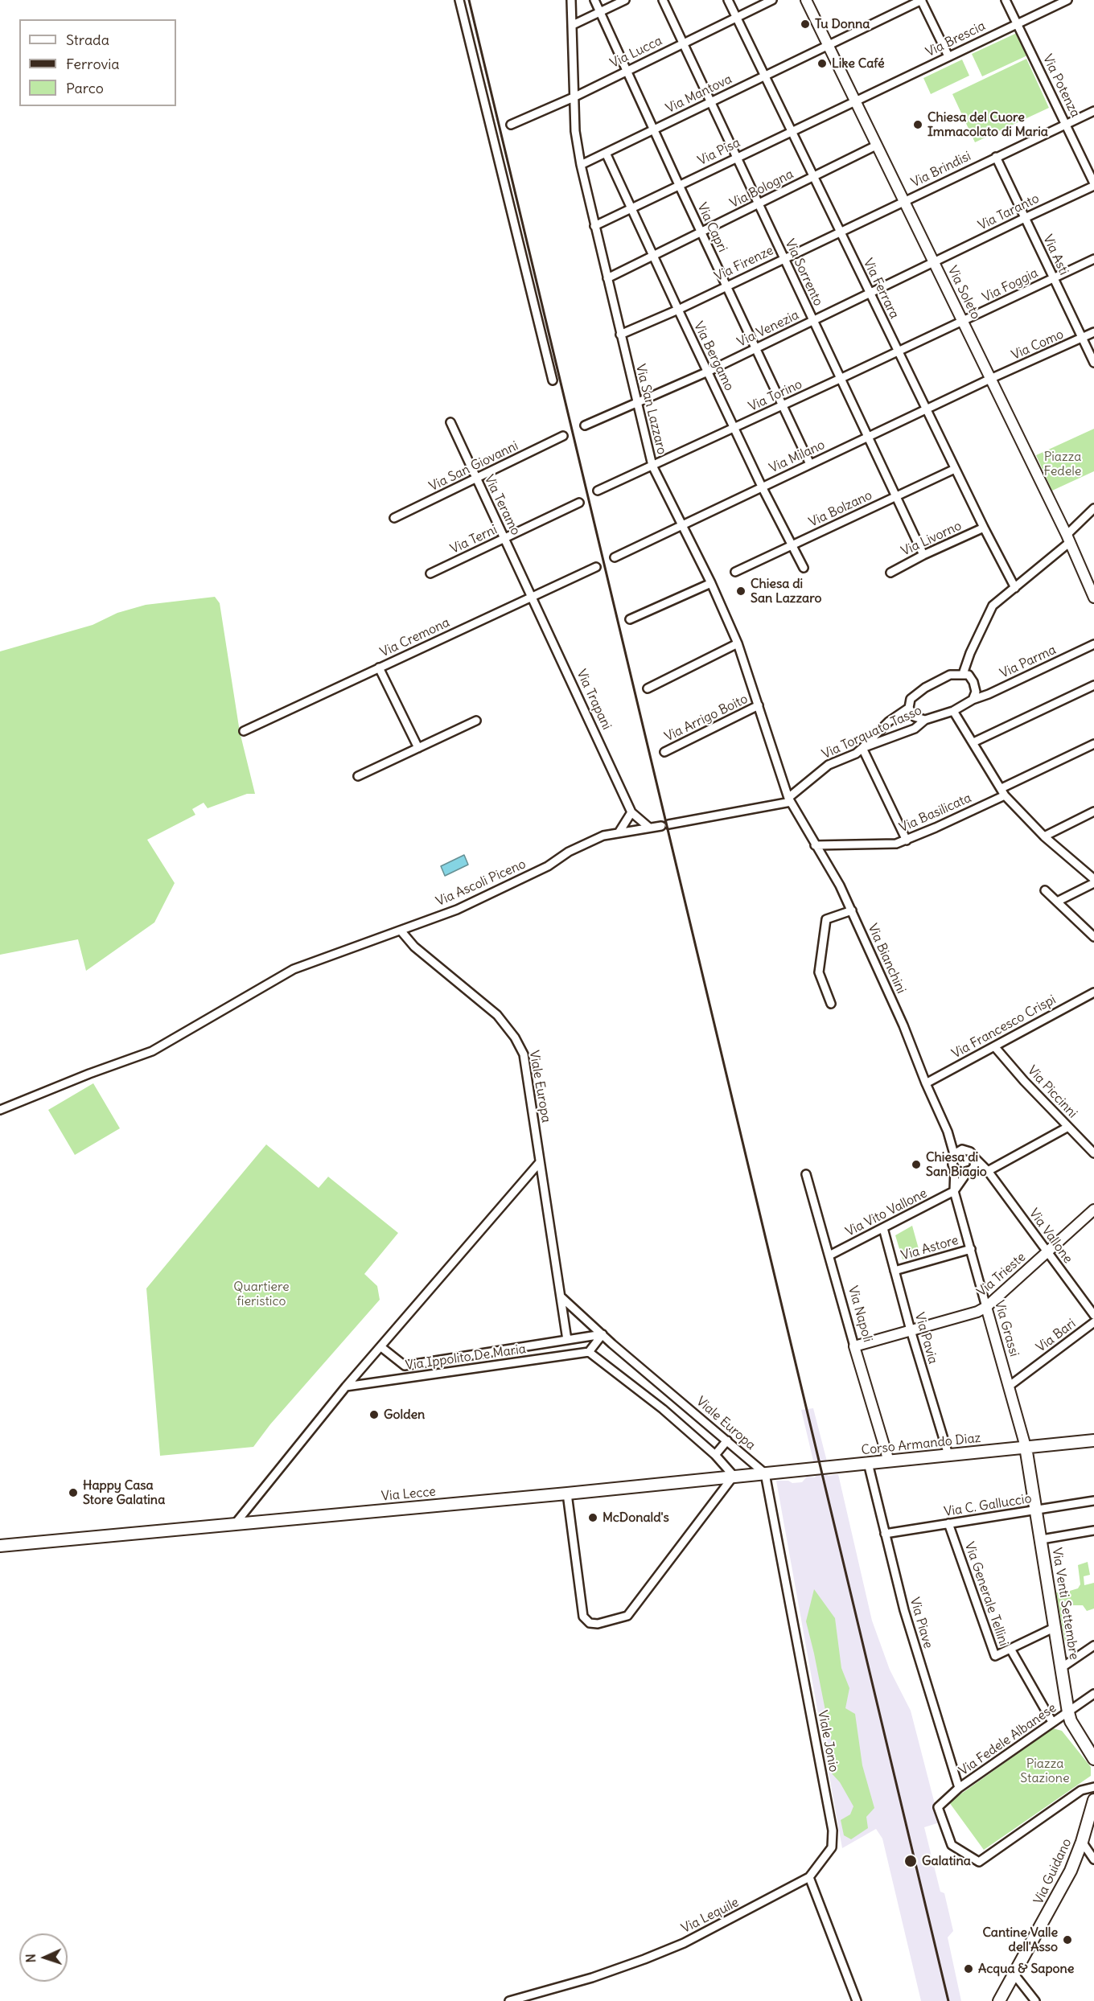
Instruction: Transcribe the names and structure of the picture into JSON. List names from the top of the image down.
{
  "streets": {
    "main road": [
      "Corso Armando Diaz",
      "Via Lecce",
      "Via Venti Settembre",
      "Via Guidano"
    ],
    "street": [
      "Via Brescia",
      "Via Lucca",
      "Via Potenza",
      "Via Mantova",
      "Via Pisa",
      "Via Brindisi",
      "Via Bologna",
      "Via Taranto",
      "Via Capri",
      "Via Asti",
      "Via Firenze",
      "Via Sorrento",
      "Via Foggia",
      "Via Ferrara",
      "Via Soleto",
      "Via Venezia",
      "Via Como",
      "Via Bergamo",
      "Via Torino",
      "Via San Lazzaro",
      "Via Milano",
      "Via San Giovanni",
      "Via Teramo",
      "Via Bolzano",
      "Via Livorno",
      "Via Terni",
      "Via Cremona",
      "Via Parma",
      "Via Trapani",
      "Via Arrigo Boito",
      "Via Torquato Tasso",
      "Via Basilicata",
      "Via Ascoli Piceno",
      "Via Bianchini",
      "Via Francesco Crispi",
      "Viale Europa",
      "Via Piccinni",
      "Via Vito Vallone",
      "Via Vallone",
      "Via Astore",
      "Via Trieste",
      "Via Napoli",
      "Via Grassi",
      "Via Bari",
      "Via Pavia",
      "Via Ippolito De Maria",
      "Via C. Galluccio",
      "Via Generale Tellini",
      "Via Piave",
      "Via Fedele Albanese",
      "Viale Jonio",
      "Via Lequile"
    ]
  },
  "crossings": [
    ["Via Brescia", "Via Potenza"],
    ["Via Brescia", "Via Pisa"],
    ["Via Brescia", "Via Soleto"],
    ["Via Lucca", "Via Capri"],
    ["Via Lucca", "Via Sorrento"],
    ["Via Lucca", "Via Ferrara"],
    ["Via Lucca", "Via San Lazzaro"],
    ["Via Potenza", "Via Brindisi"],
    ["Via Potenza", "Via Taranto"],
    ["Via Mantova", "Via Capri"],
    ["Via Mantova", "Via Sorrento"],
    ["Via Mantova", "Via Ferrara"],
    ["Via Mantova", "Via Soleto"],
    ["Via Mantova", "Via Bergamo"],
    ["Via Mantova", "Via San Lazzaro"],
    ["Via Pisa", "Via Capri"],
    ["Via Pisa", "Via Sorrento"],
    ["Via Pisa", "Via Ferrara"],
    ["Via Pisa", "Via Soleto"],
    ["Via Pisa", "Via Bergamo"],
    ["Via Pisa", "Via San Lazzaro"],
    ["Via Brindisi", "Via Asti"],
    ["Via Brindisi", "Via Firenze"],
    ["Via Brindisi", "Via Soleto"],
    ["Via Bologna", "Via Capri"],
    ["Via Bologna", "Via Sorrento"],
    ["Via Bologna", "Via Ferrara"],
    ["Via Bologna", "Via Soleto"],
    ["Via Bologna", "Via Bergamo"],
    ["Via Bologna", "Via San Lazzaro"],
    ["Via Taranto", "Via Asti"],
    ["Via Taranto", "Via Soleto"],
    ["Via Taranto", "Via Venezia"],
    ["Via Capri", "Via Firenze"],
    ["Via Capri", "Via Venezia"],
    ["Via Capri", "Via Torino"],
    ["Via Capri", "Via Milano"],
    ["Via Asti", "Via Foggia"],
    ["Via Asti", "Via Como"],
    ["Via Firenze", "Via Sorrento"],
    ["Via Firenze", "Via Ferrara"],
    ["Via Firenze", "Via Soleto"],
    ["Via Firenze", "Via Bergamo"],
    ["Via Firenze", "Via San Lazzaro"],
    ["Via Sorrento", "Via Venezia"],
    ["Via Sorrento", "Via Torino"],
    ["Via Sorrento", "Via Milano"],
    ["Via Sorrento", "Via Bolzano"],
    ["Via Sorrento", "Via Livorno"],
    ["Via Foggia", "Via Soleto"],
    ["Via Foggia", "Via Torino"],
    ["Via Ferrara", "Via Venezia"],
    ["Via Ferrara", "Via Torino"],
    ["Via Ferrara", "Via Milano"],
    ["Via Ferrara", "Via Bolzano"],
    ["Via Ferrara", "Via Livorno"],
    ["Via Soleto", "Via Venezia"],
    ["Via Soleto", "Via Como"],
    ["Via Soleto", "Via Torino"],
    ["Via Soleto", "Via Milano"],
    ["Via Venezia", "Via Bergamo"],
    ["Via Venezia", "Via San Lazzaro"],
    ["Via Como", "Via Milano"],
    ["Via Bergamo", "Via Torino"],
    ["Via Bergamo", "Via Milano"],
    ["Via Bergamo", "Via Bolzano"],
    ["Via Torino", "Via San Lazzaro"],
    ["Via San Lazzaro", "Via Milano"],
    ["Via San Lazzaro", "Via Arrigo Boito"],
    ["Via San Lazzaro", "Via Torquato Tasso"],
    ["Via San Lazzaro", "Via Bianchini"],
    ["Via San Giovanni", "Via Teramo"],
    ["Via Teramo", "Via Terni"],
    ["Via Teramo", "Via Cremona"],
    ["Via Teramo", "Via Trapani"],
    ["Via Cremona", "Via Trapani"],
    ["Via Parma", "Via Torquato Tasso"],
    ["Via Trapani", "Via Ascoli Piceno"],
    ["Via Torquato Tasso", "Via Ascoli Piceno"],
    ["Via Torquato Tasso", "Via Bianchini"],
    ["Via Basilicata", "Via Bianchini"],
    ["Via Ascoli Piceno", "Viale Europa"],
    ["Via Bianchini", "Via Francesco Crispi"],
    ["Via Francesco Crispi", "Via Piccinni"],
    ["Viale Europa", "Via Ippolito De Maria"],
    ["Viale Europa", "Via Lecce"],
    ["Viale Europa", "Viale Jonio"],
    ["Via Vito Vallone", "Via Napoli"],
    ["Via Vito Vallone", "Via Grassi"],
    ["Via Vito Vallone", "Via Pavia"],
    ["Via Vallone", "Via Trieste"],
    ["Via Astore", "Via Grassi"],
    ["Via Astore", "Via Pavia"],
    ["Via Trieste", "Via Napoli"],
    ["Via Trieste", "Via Grassi"],
    ["Via Trieste", "Via Pavia"],
    ["Via Napoli", "Corso Armando Diaz"],
    ["Via Grassi", "Via Bari"],
    ["Via Grassi", "Corso Armando Diaz"],
    ["Via Grassi", "Via Venti Settembre"],
    ["Via Pavia", "Corso Armando Diaz"],
    ["Corso Armando Diaz", "Via Lecce"],
    ["Corso Armando Diaz", "Via Venti Settembre"],
    ["Corso Armando Diaz", "Via Piave"],
    ["Via Lecce", "Viale Jonio"],
    ["Via C. Galluccio", "Via Generale Tellini"],
    ["Via C. Galluccio", "Via Venti Settembre"],
    ["Via C. Galluccio", "Via Piave"],
    ["Via Venti Settembre", "Via Fedele Albanese"],
    ["Via Piave", "Via Fedele Albanese"],
    ["Viale Jonio", "Via Lequile"]
  ],
  "parks": ["Piazza Fedele", "Quartiere fieristico", "Piazza Stazione"],
  "places": [
    "Tu Donna",
    "Like Café",
    "Chiesa del Cuore Immacolato di Maria",
    "Chiesa di San Lazzaro",
    "Chiesa di San Biagio",
    "Golden",
    "Happy Casa Store Galatina",
    "McDonald's",
    "Galatina",
    "Cantine Valle dell'Asso",
    "Acqua & Sapone"
  ],
  "legend": ["Strada", "Ferrovia", "Parco"],
  "north": "left"
}
